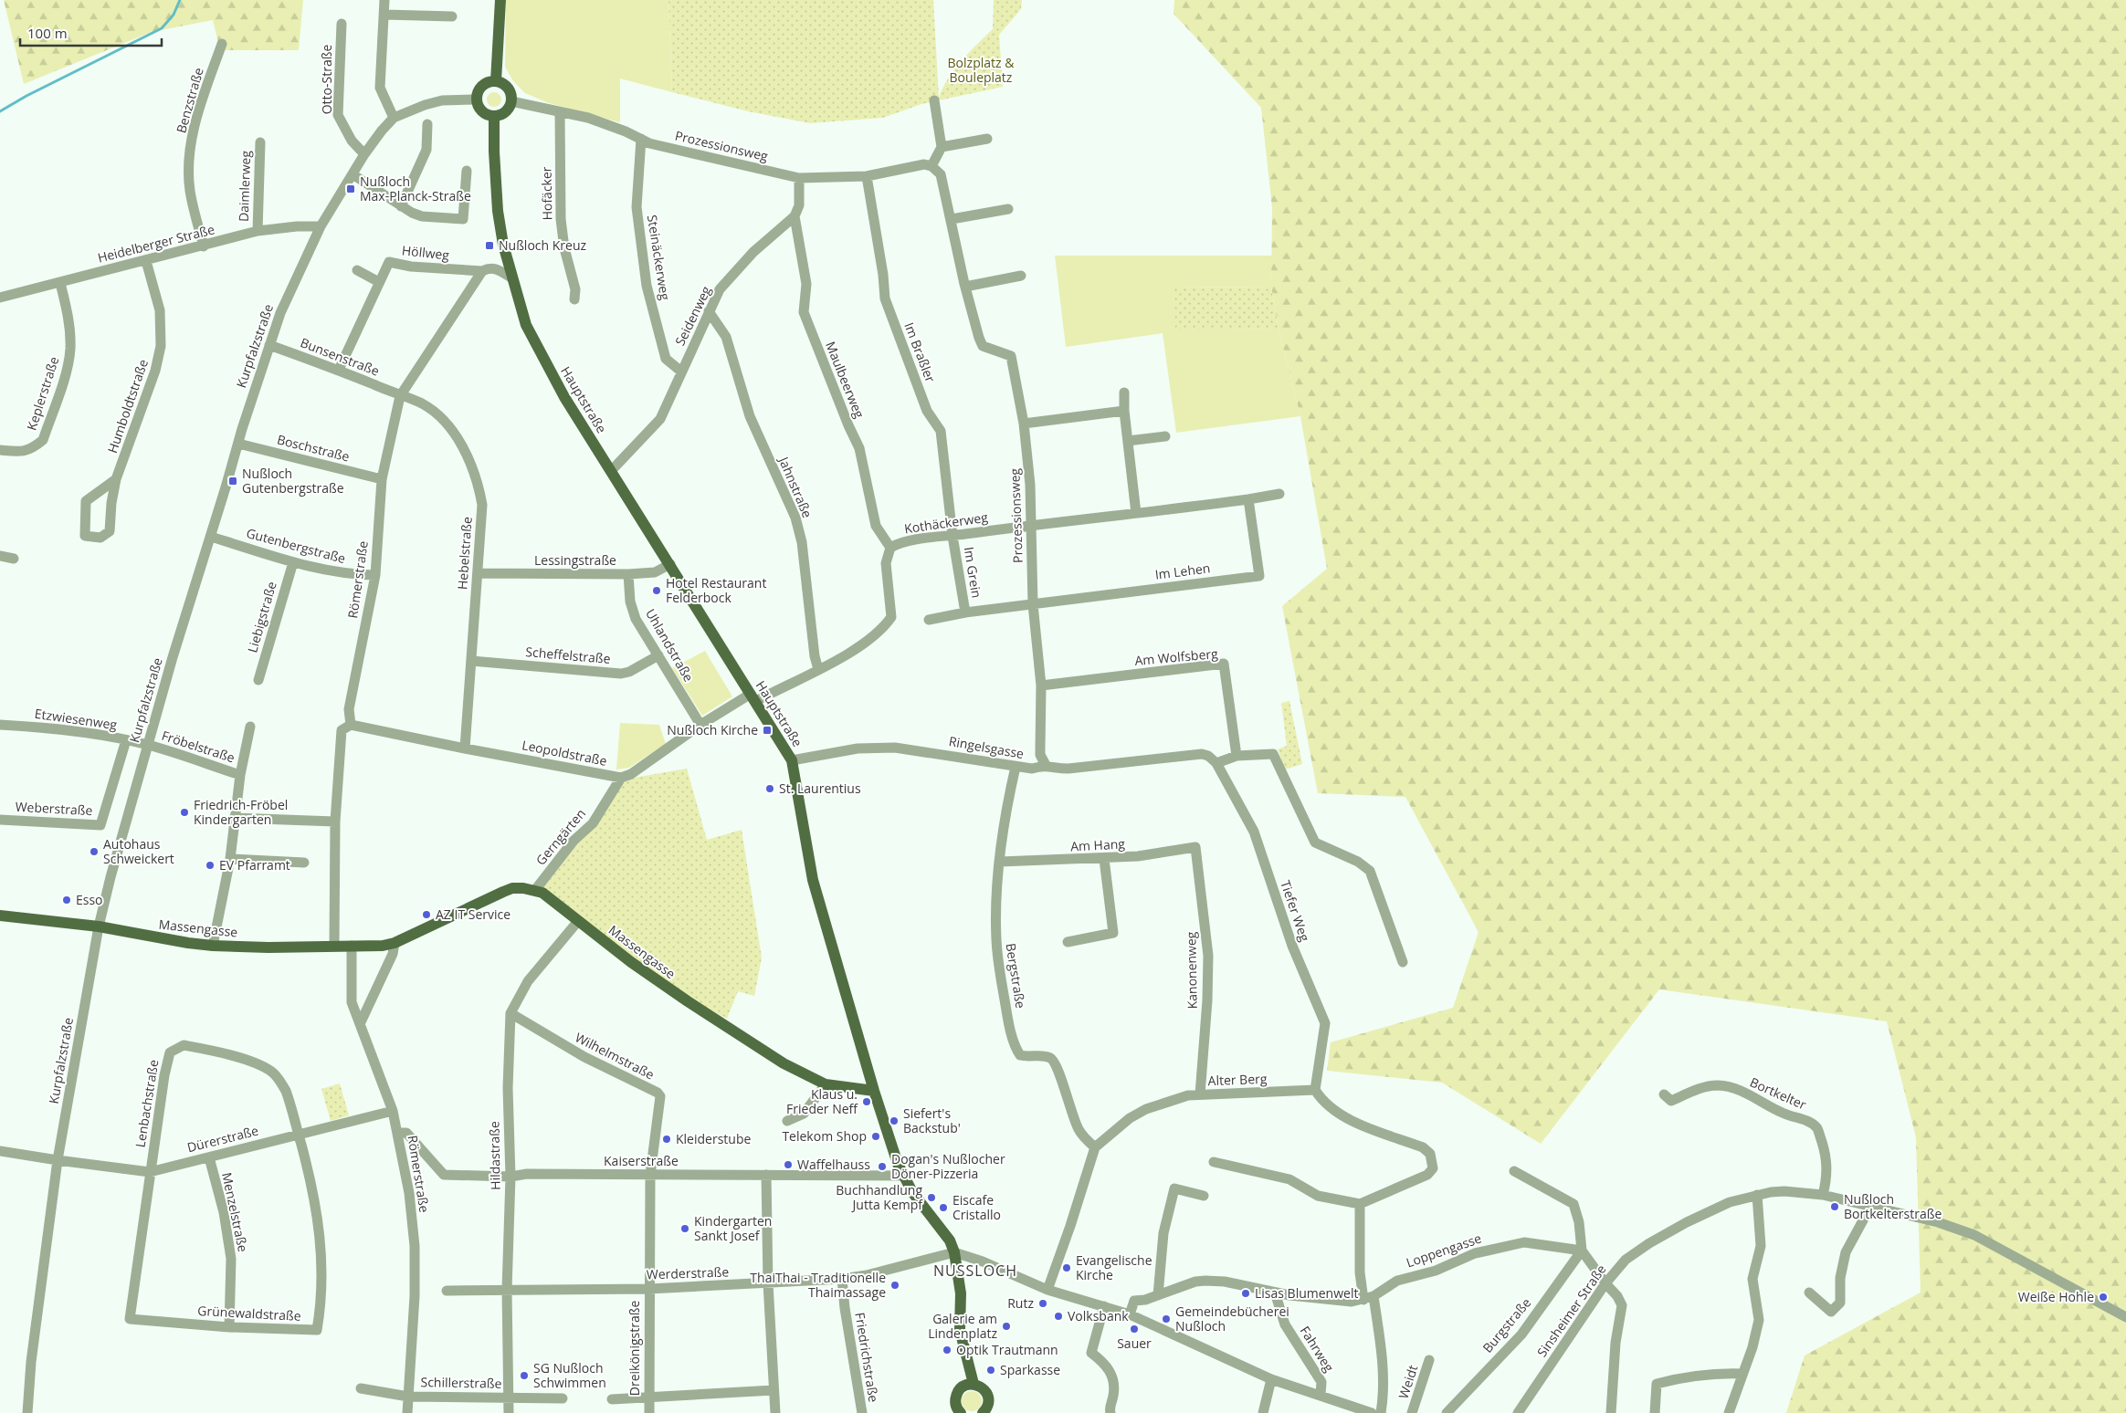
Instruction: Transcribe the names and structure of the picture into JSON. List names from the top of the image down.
{
  "streets": {
    "main road": ["Hauptstraße", "Massengasse"],
    "street": [
      "Otto-Straße",
      "Benzstraße",
      "Prozessionsweg",
      "Daimlerweg",
      "Hofäcker",
      "Heidelberger Straße",
      "Höllweg",
      "Steinäckerweg",
      "Seidenweg",
      "Kurpfalzstraße",
      "Im Braßler",
      "Bunsenstraße",
      "Maulbeerweg",
      "Keplerstraße",
      "Humboldtstraße",
      "Boschstraße",
      "Jahnstraße",
      "Kothäckerweg",
      "Gutenbergstraße",
      "Hebelstraße",
      "Lessingstraße",
      "Im Lehen",
      "Im Grein",
      "Römerstraße",
      "Liebigstraße",
      "Uhlandstraße",
      "Scheffelstraße",
      "Am Wolfsberg",
      "Etzwiesenweg",
      "Fröbelstraße",
      "Ringelsgasse",
      "Leopoldstraße",
      "Weberstraße",
      "Gerngärten",
      "Am Hang",
      "Tiefer Weg",
      "Kanonenweg",
      "Bergstraße",
      "Wilhelmstraße",
      "Alter Berg",
      "Bortkelter",
      "Lenbachstraße",
      "Dürerstraße",
      "Hildastraße",
      "Kaiserstraße",
      "Menzelstraße",
      "Loppengasse",
      "Werderstraße",
      "Sinsheimer Straße",
      "Grünewaldstraße",
      "Burgstraße",
      "Dreikönigstraße",
      "Fahrweg",
      "Friedrichstraße",
      "Weidt",
      "Schillerstraße"
    ]
  },
  "crossings": [
    ["Otto-Straße", "Kurpfalzstraße"],
    ["Benzstraße", "Heidelberger Straße"],
    ["Prozessionsweg", "Hofäcker"],
    ["Prozessionsweg", "Steinäckerweg"],
    ["Prozessionsweg", "Kurpfalzstraße"],
    ["Prozessionsweg", "Im Braßler"],
    ["Prozessionsweg", "Hauptstraße"],
    ["Prozessionsweg", "Kothäckerweg"],
    ["Prozessionsweg", "Im Lehen"],
    ["Prozessionsweg", "Im Grein"],
    ["Prozessionsweg", "Am Wolfsberg"],
    ["Prozessionsweg", "Ringelsgasse"],
    ["Daimlerweg", "Heidelberger Straße"],
    ["Heidelberger Straße", "Kurpfalzstraße"],
    ["Heidelberger Straße", "Keplerstraße"],
    ["Heidelberger Straße", "Humboldtstraße"],
    ["Höllweg", "Bunsenstraße"],
    ["Höllweg", "Römerstraße"],
    ["Steinäckerweg", "Seidenweg"],
    ["Seidenweg", "Maulbeerweg"],
    ["Seidenweg", "Hauptstraße"],
    ["Seidenweg", "Jahnstraße"],
    ["Kurpfalzstraße", "Bunsenstraße"],
    ["Kurpfalzstraße", "Hauptstraße"],
    ["Kurpfalzstraße", "Boschstraße"],
    ["Kurpfalzstraße", "Gutenbergstraße"],
    ["Kurpfalzstraße", "Etzwiesenweg"],
    ["Kurpfalzstraße", "Fröbelstraße"],
    ["Kurpfalzstraße", "Massengasse"],
    ["Kurpfalzstraße", "Dürerstraße"],
    ["Im Braßler", "Kothäckerweg"],
    ["Im Braßler", "Im Grein"],
    ["Bunsenstraße", "Hebelstraße"],
    ["Bunsenstraße", "Römerstraße"],
    ["Maulbeerweg", "Kothäckerweg"],
    ["Hauptstraße", "Lessingstraße"],
    ["Hauptstraße", "Ringelsgasse"],
    ["Hauptstraße", "Leopoldstraße"],
    ["Hauptstraße", "Massengasse"],
    ["Hauptstraße", "Kaiserstraße"],
    ["Hauptstraße", "Werderstraße"],
    ["Boschstraße", "Römerstraße"],
    ["Jahnstraße", "Kothäckerweg"],
    ["Kothäckerweg", "Im Grein"],
    ["Gutenbergstraße", "Römerstraße"],
    ["Gutenbergstraße", "Liebigstraße"],
    ["Hebelstraße", "Lessingstraße"],
    ["Hebelstraße", "Römerstraße"],
    ["Hebelstraße", "Scheffelstraße"],
    ["Hebelstraße", "Leopoldstraße"],
    ["Lessingstraße", "Uhlandstraße"],
    ["Im Lehen", "Im Grein"],
    ["Römerstraße", "Leopoldstraße"],
    ["Römerstraße", "Massengasse"],
    ["Römerstraße", "Dürerstraße"],
    ["Römerstraße", "Kaiserstraße"],
    ["Römerstraße", "Schillerstraße"],
    ["Uhlandstraße", "Scheffelstraße"],
    ["Uhlandstraße", "Leopoldstraße"],
    ["Etzwiesenweg", "Fröbelstraße"],
    ["Etzwiesenweg", "Weberstraße"],
    ["Fröbelstraße", "Massengasse"],
    ["Ringelsgasse", "Tiefer Weg"],
    ["Ringelsgasse", "Bergstraße"],
    ["Leopoldstraße", "Gerngärten"],
    ["Gerngärten", "Massengasse"],
    ["Am Hang", "Kanonenweg"],
    ["Am Hang", "Bergstraße"],
    ["Tiefer Weg", "Alter Berg"],
    ["Massengasse", "Hildastraße"],
    ["Kanonenweg", "Alter Berg"],
    ["Bergstraße", "Alter Berg"],
    ["Wilhelmstraße", "Hildastraße"],
    ["Wilhelmstraße", "Kaiserstraße"],
    ["Wilhelmstraße", "Dreikönigstraße"],
    ["Bortkelter", "Sinsheimer Straße"],
    ["Lenbachstraße", "Dürerstraße"],
    ["Lenbachstraße", "Grünewaldstraße"],
    ["Dürerstraße", "Menzelstraße"],
    ["Dürerstraße", "Grünewaldstraße"],
    ["Hildastraße", "Kaiserstraße"],
    ["Hildastraße", "Werderstraße"],
    ["Hildastraße", "Schillerstraße"],
    ["Kaiserstraße", "Dreikönigstraße"],
    ["Menzelstraße", "Grünewaldstraße"],
    ["Loppengasse", "Burgstraße"],
    ["Werderstraße", "Dreikönigstraße"],
    ["Werderstraße", "Friedrichstraße"]
  ],
  "districts": ["NUSSLOCH"],
  "parks": ["Bolzplatz & Bouleplatz"],
  "places": {
    "transit": [
      "Nußloch Max-Planck-Straße",
      "Nußloch Kreuz",
      "Nußloch Gutenbergstraße",
      "Nußloch Kirche"
    ],
    "other": [
      "Hotel Restaurant Felderbock",
      "St. Laurentius",
      "Friedrich-Fröbel Kindergarten",
      "Autohaus Schweickert",
      "EV Pfarramt",
      "Esso",
      "AZ IT Service",
      "Klaus u. Frieder Neff",
      "Siefert's Backstub'",
      "Telekom Shop",
      "Kleiderstube",
      "Waffelhauss",
      "Dogan's Nußlocher Döner-Pizzeria",
      "Buchhandlung Jutta Kempf",
      "Nußloch Bortkelterstraße",
      "Eiscafe Cristallo",
      "Kindergarten Sankt Josef",
      "Evangelische Kirche",
      "ThaiThai - Traditionelle Thaimassage",
      "Lisas Blumenwelt",
      "Weiße Hohle",
      "Rutz",
      "Volksbank",
      "Gemeindebücherei Nußloch",
      "Galerie am Lindenplatz",
      "Sauer",
      "Optik Trautmann",
      "Sparkasse",
      "SG Nußloch Schwimmen"
    ]
  },
  "scale_bar": "100 m"
}
